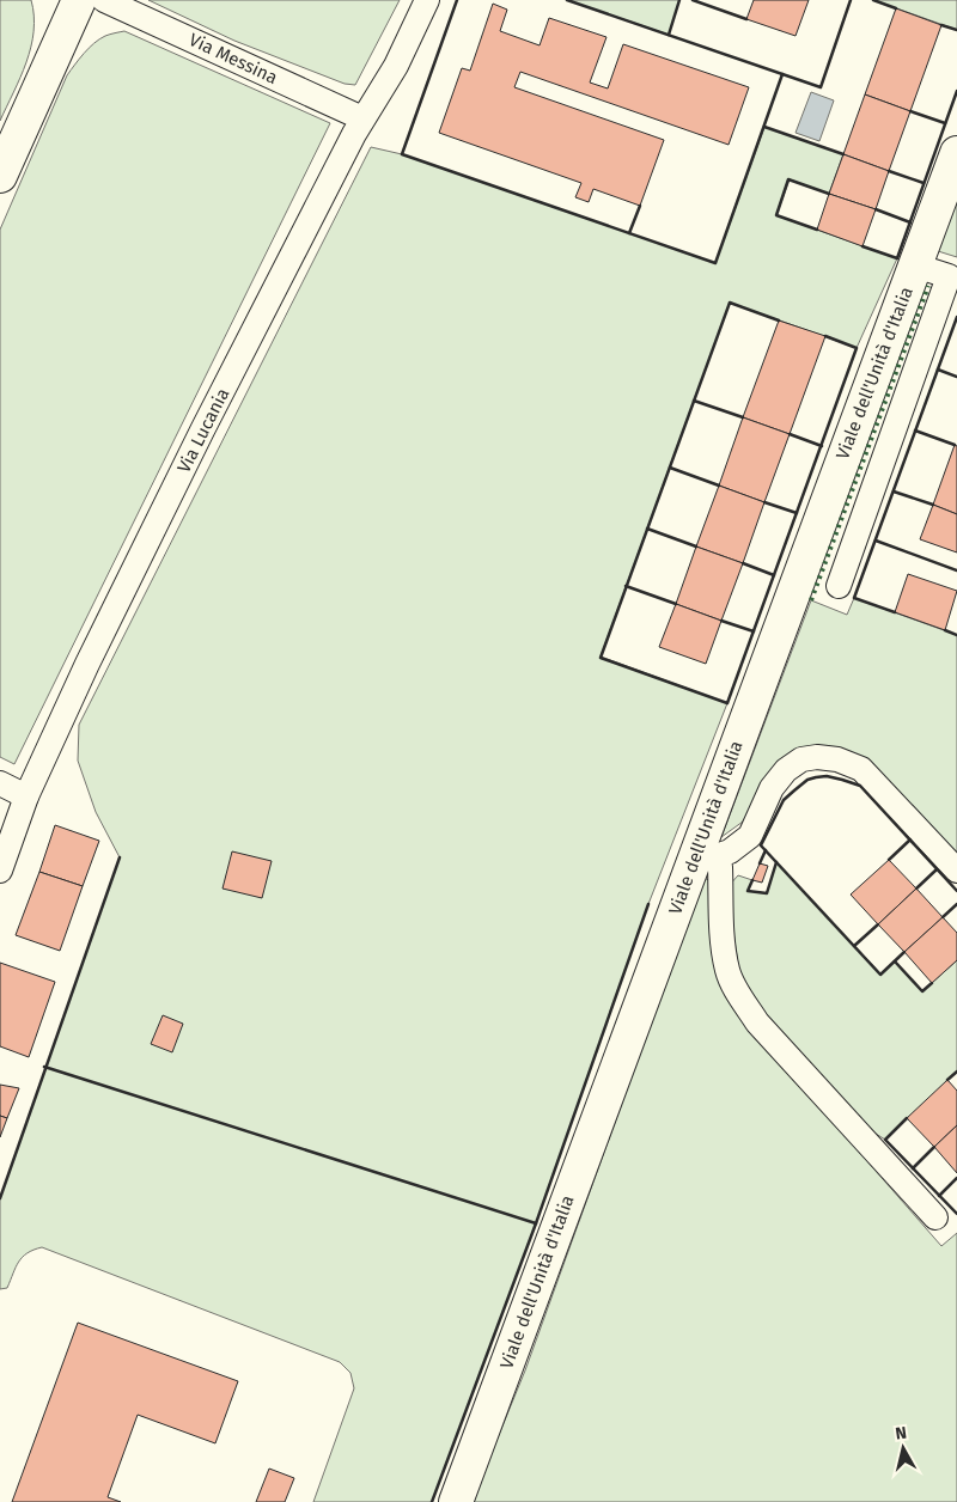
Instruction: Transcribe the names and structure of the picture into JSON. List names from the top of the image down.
{
  "streets": {
    "street": ["Via Messina", "Viale dell'Unità d'Italia", "Via Lucania"]
  },
  "crossings": [
    ["Via Messina", "Via Lucania"]
  ],
  "north": "top"
}
